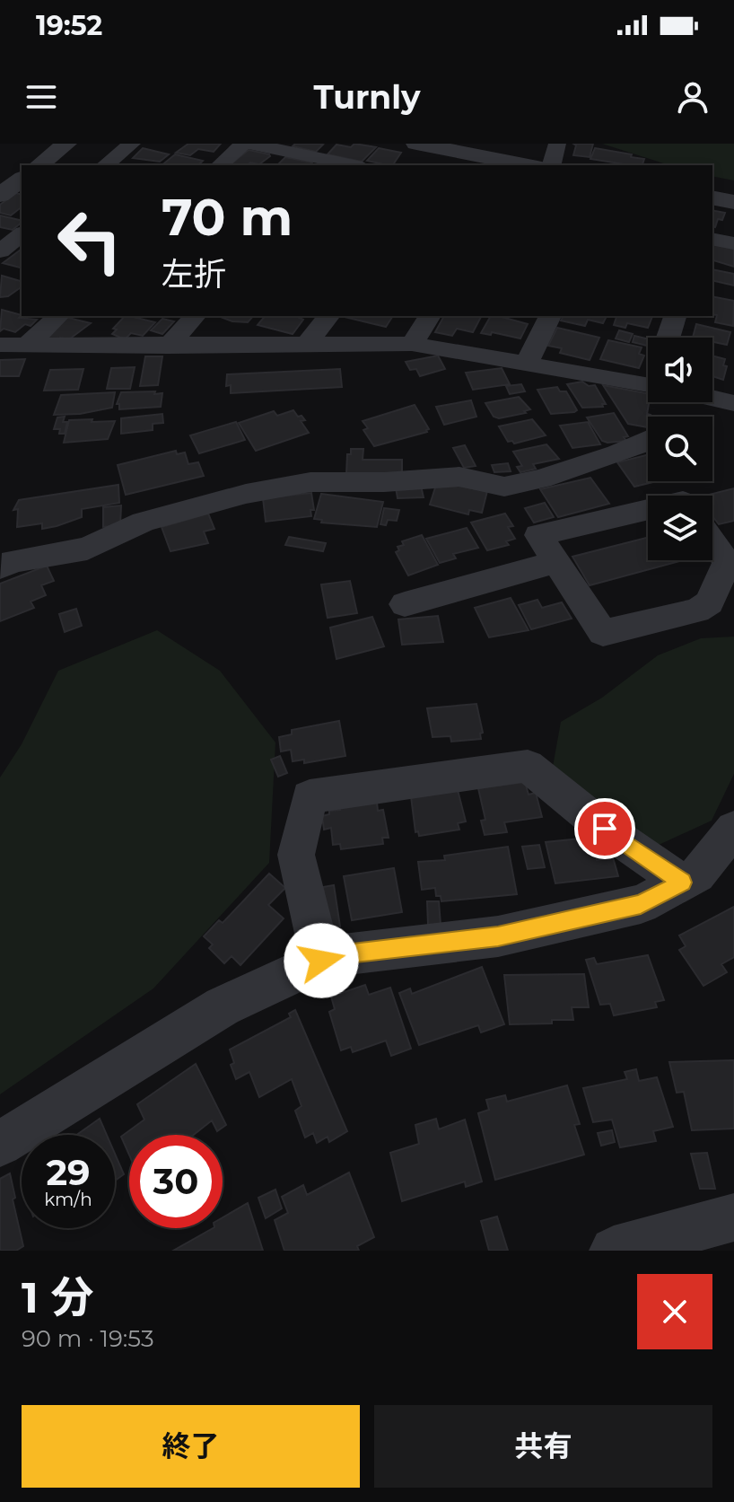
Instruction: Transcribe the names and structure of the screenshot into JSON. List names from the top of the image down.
{
  "page": {
    "status": "19:52",
    "header": "Turnly",
    "turn": ["70 m", "左折"],
    "speed": "29 km/h",
    "limit": "30",
    "heading": ["1 分", "90 m · 19:53"],
    "buttons": ["終了", "共有"]
  }
}
